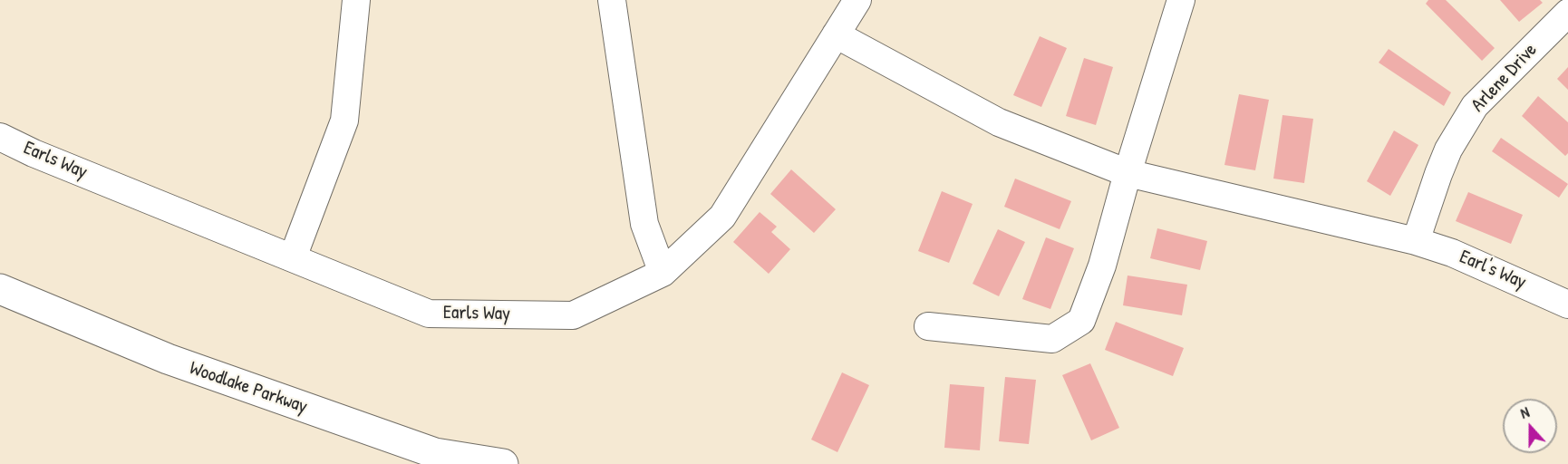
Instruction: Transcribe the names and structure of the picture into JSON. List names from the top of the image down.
{
  "streets": {
    "street": [
      "Arlene Drive",
      "Earls Way",
      "Earl's Way",
      "Woodlake Parkway"
    ]
  },
  "crossings": [
    ["Arlene Drive", "Earl's Way"],
    ["Earls Way", "Earl's Way"]
  ],
  "north": "top"
}
